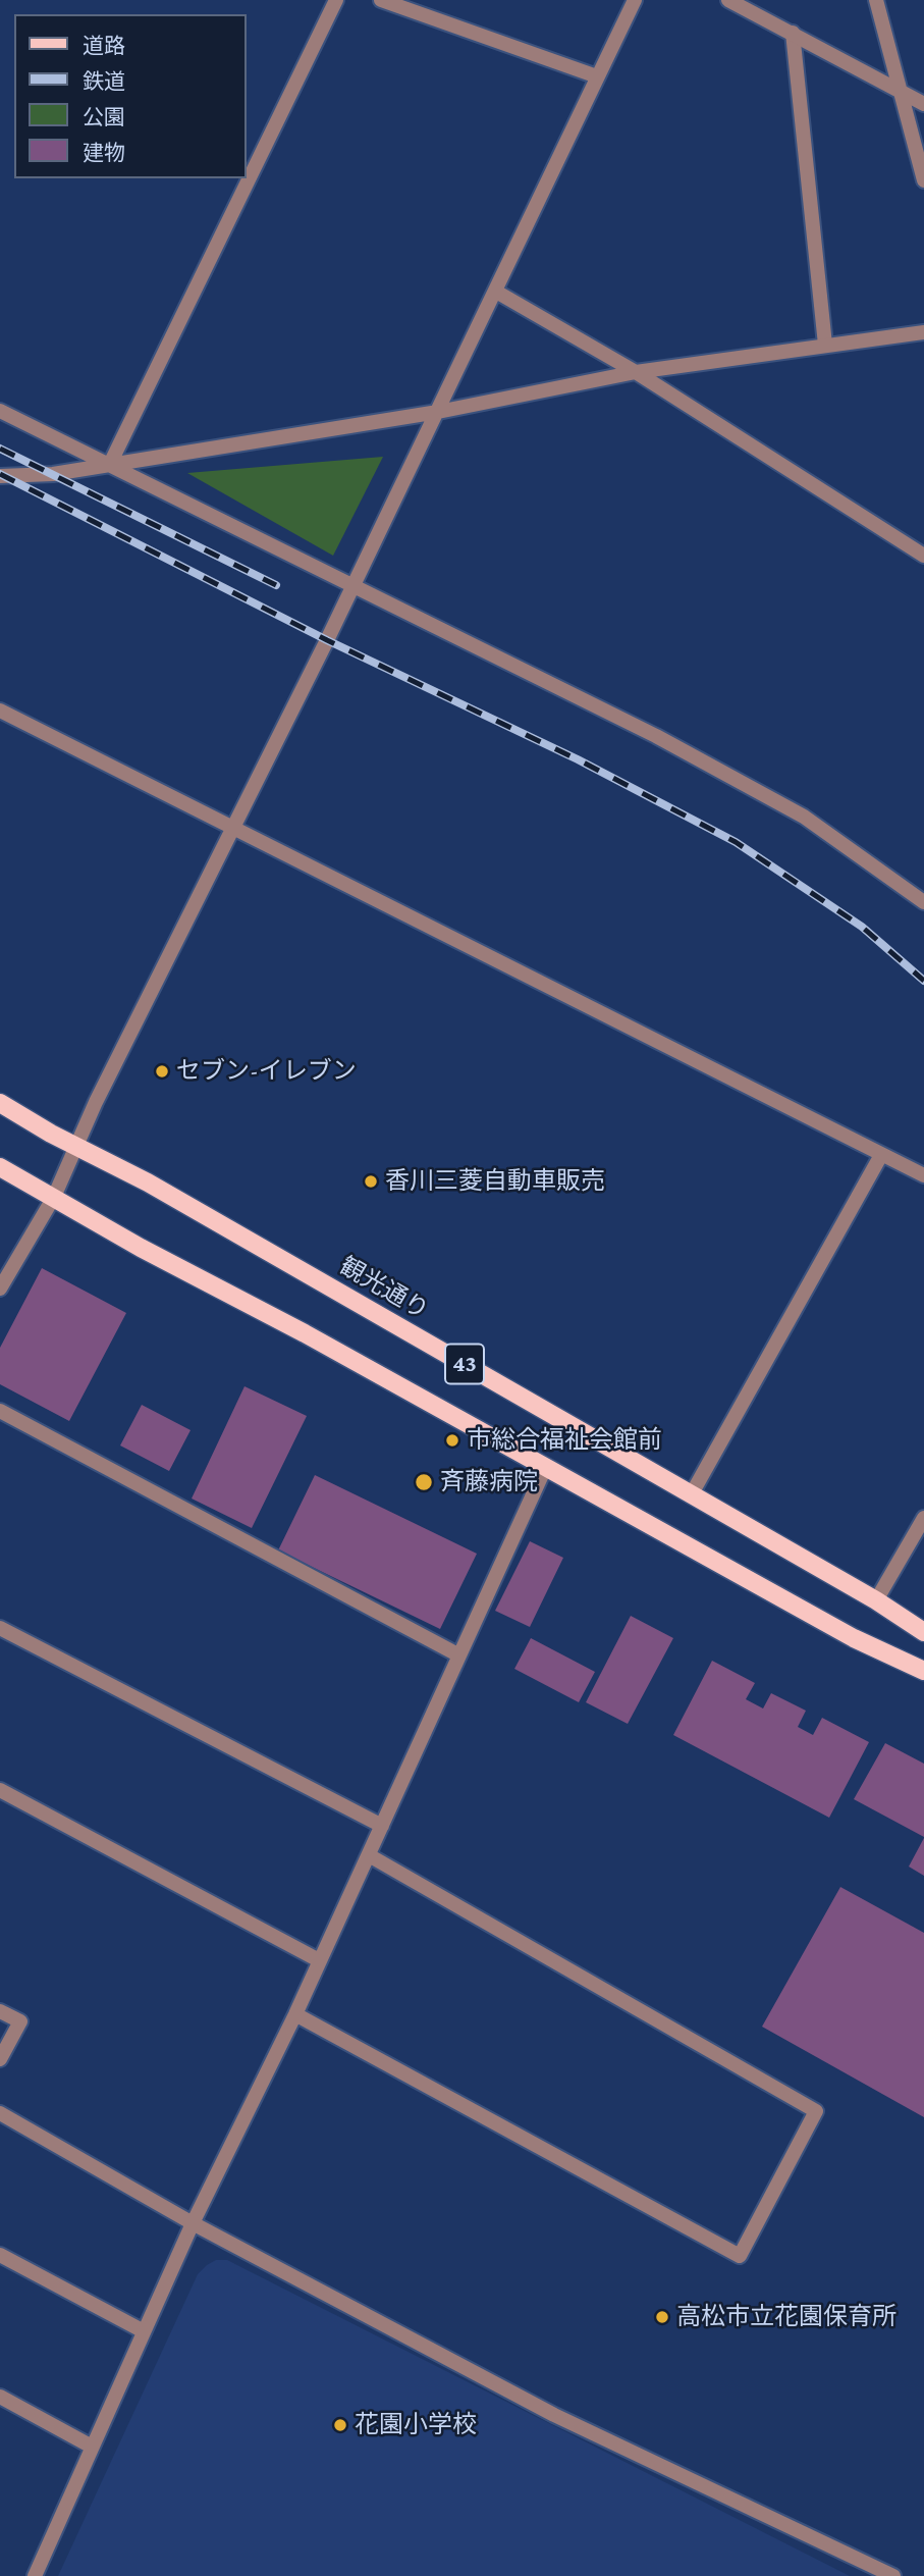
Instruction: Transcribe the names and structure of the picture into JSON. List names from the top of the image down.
{
  "streets": {
    "main road": ["観光通り", "43"]
  },
  "places": [
    "セブン-イレブン",
    "香川三菱自動車販売",
    "市総合福祉会館前",
    "斉藤病院",
    "高松市立花園保育所",
    "花園小学校"
  ],
  "legend": [
    "道路",
    "鉄道",
    "公園",
    "建物"
  ]
}
